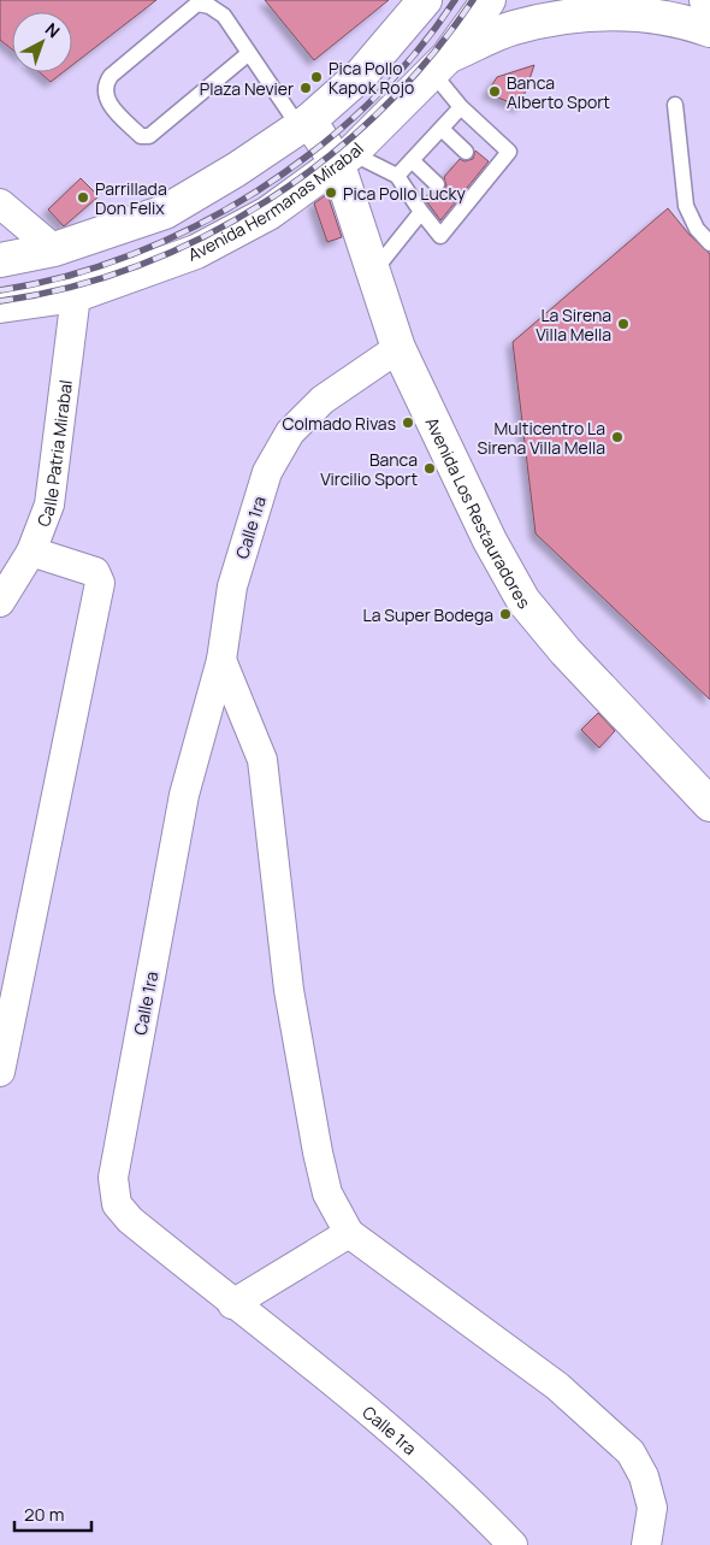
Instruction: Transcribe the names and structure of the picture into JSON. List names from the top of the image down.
{
  "streets": {
    "main road": ["Avenida Hermanas Mirabal", "Avenida Los Restauradores"],
    "street": ["Calle Patria Mirabal", "Calle 1ra"]
  },
  "crossings": [
    ["Avenida Hermanas Mirabal", "Calle Patria Mirabal"],
    ["Avenida Hermanas Mirabal", "Avenida Los Restauradores"],
    ["Avenida Los Restauradores", "Calle 1ra"]
  ],
  "places": [
    "Pica Pollo Kapok Rojo",
    "Plaza Nevier",
    "Banca Alberto Sport",
    "Pica Pollo Lucky",
    "Parrillada Don Felix",
    "La Sirena Villa Mella",
    "Colmado Rivas",
    "Multicentro La Sirena Villa Mella",
    "Banca Vircilio Sport",
    "La Super Bodega"
  ],
  "scale_bar": "20 m",
  "north": "top right"
}
